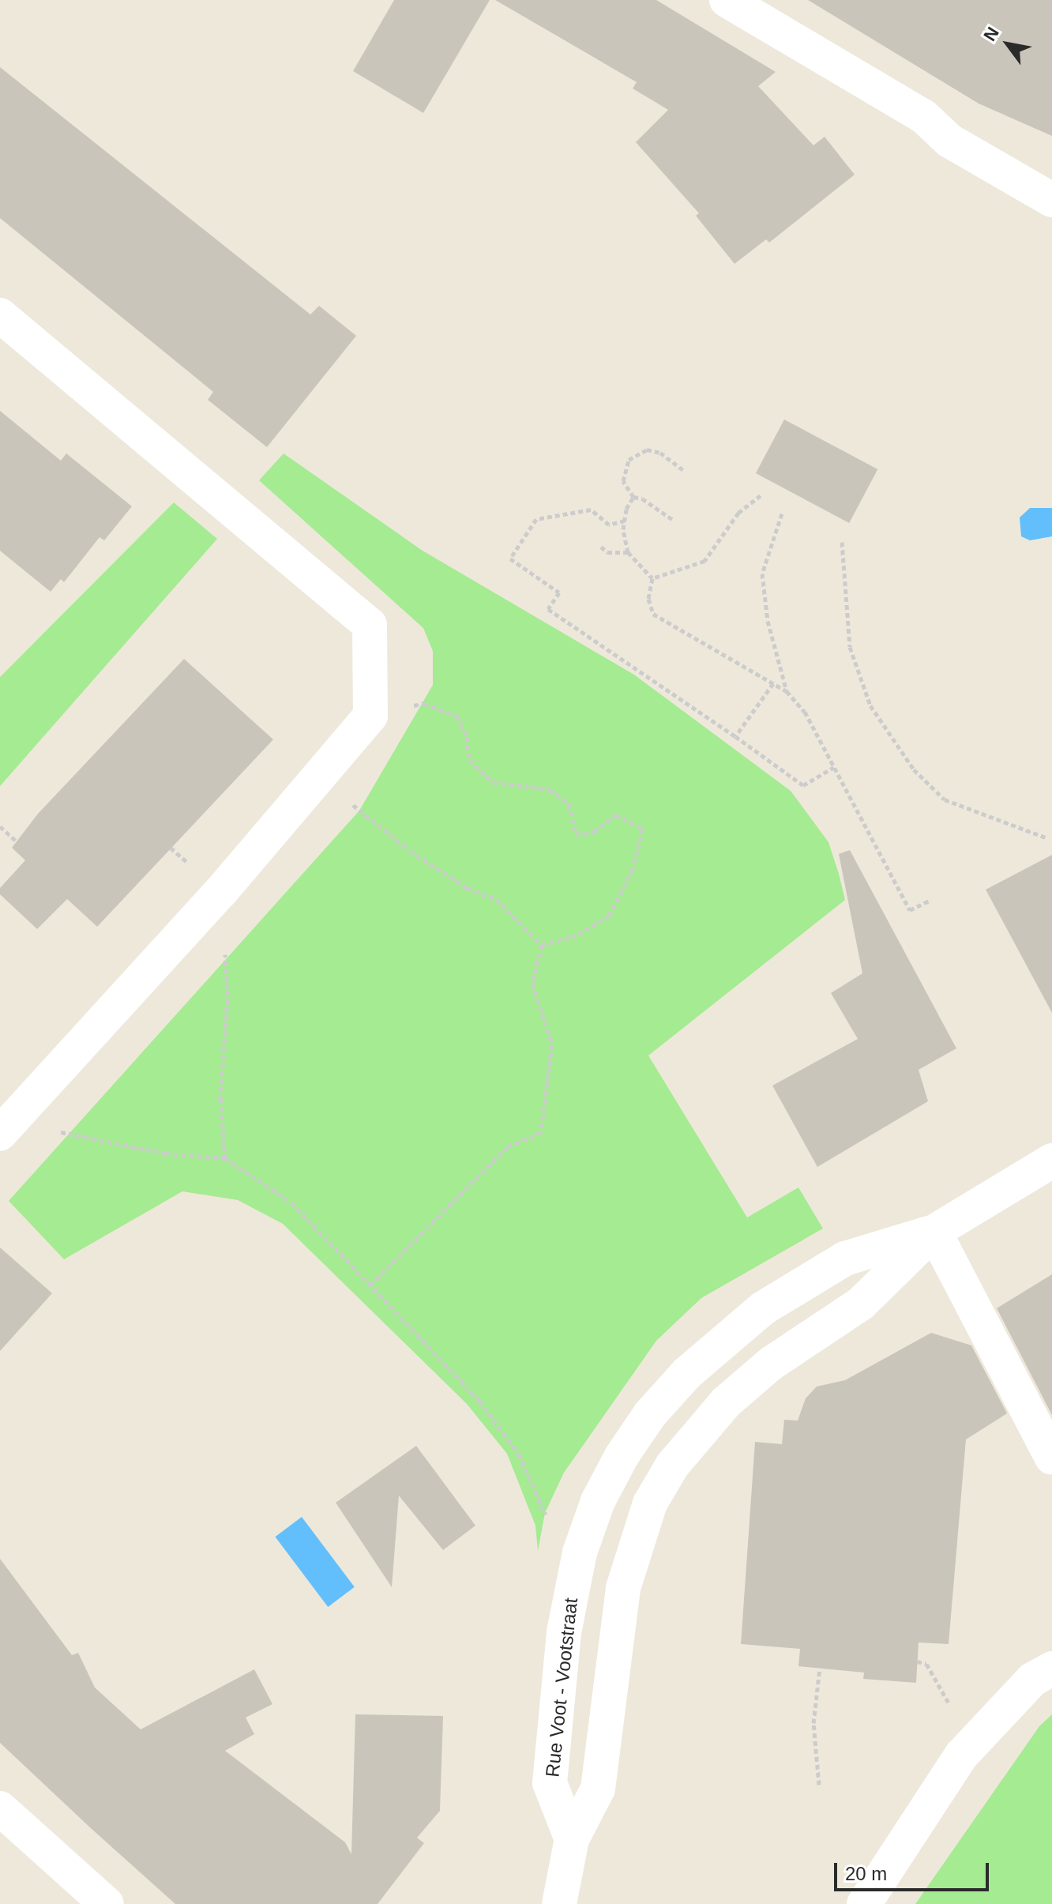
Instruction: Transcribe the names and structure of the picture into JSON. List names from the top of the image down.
{
  "streets": {
    "street": ["Rue Voot - Vootstraat"]
  },
  "scale_bar": "20 m",
  "north": "top left"
}
